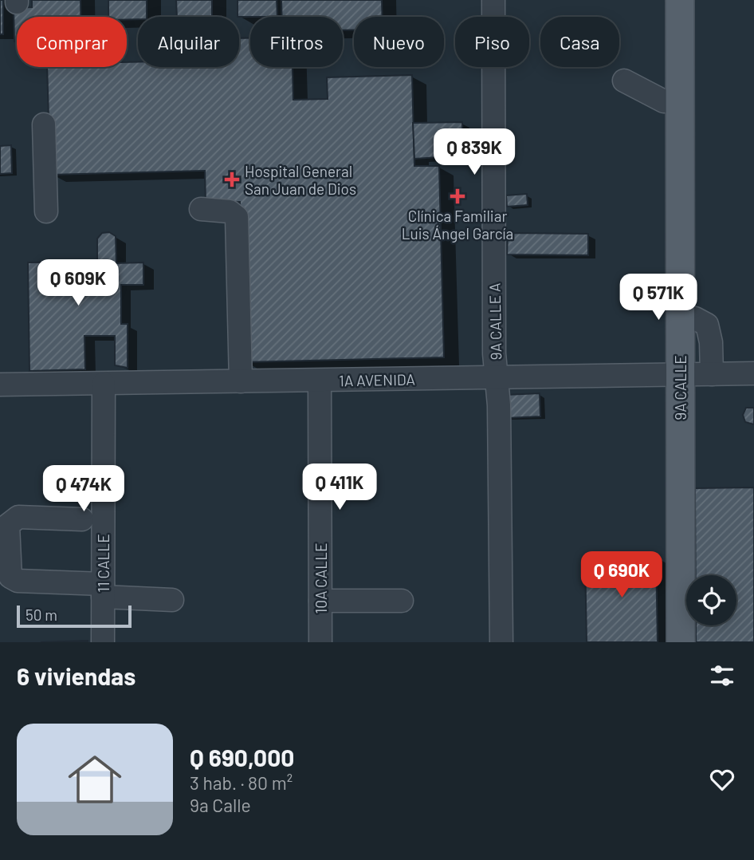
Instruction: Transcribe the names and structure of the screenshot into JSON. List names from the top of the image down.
{
  "streets": {
    "main road": ["9A CALLE"],
    "street": [
      "9A CALLE A",
      "1A AVENIDA",
      "11 CALLE",
      "10A CALLE"
    ]
  },
  "crossings": [
    ["9A CALLE A", "1A AVENIDA"],
    ["1A AVENIDA", "9A CALLE"],
    ["1A AVENIDA", "11 CALLE"],
    ["1A AVENIDA", "10A CALLE"]
  ],
  "places": {
    "health": ["Hospital General San Juan de Dios", "Clínica Familiar Luis Ángel García"]
  },
  "scale_bar": "50 m",
  "page": {
    "chip": [
      "Comprar",
      "Alquilar",
      "Filtros",
      "Nuevo",
      "Piso",
      "Casa"
    ],
    "price": [
      "Q 839K",
      "Q 609K",
      "Q 571K",
      "Q 411K",
      "Q 474K",
      "Q 690K"
    ],
    "scale": "50 m",
    "heading": "6 viviendas",
    "list": [
      {
        "name": "Q 690,000",
        "note": "3 hab. · 80 m² · 9a Calle"
      }
    ]
  }
}
